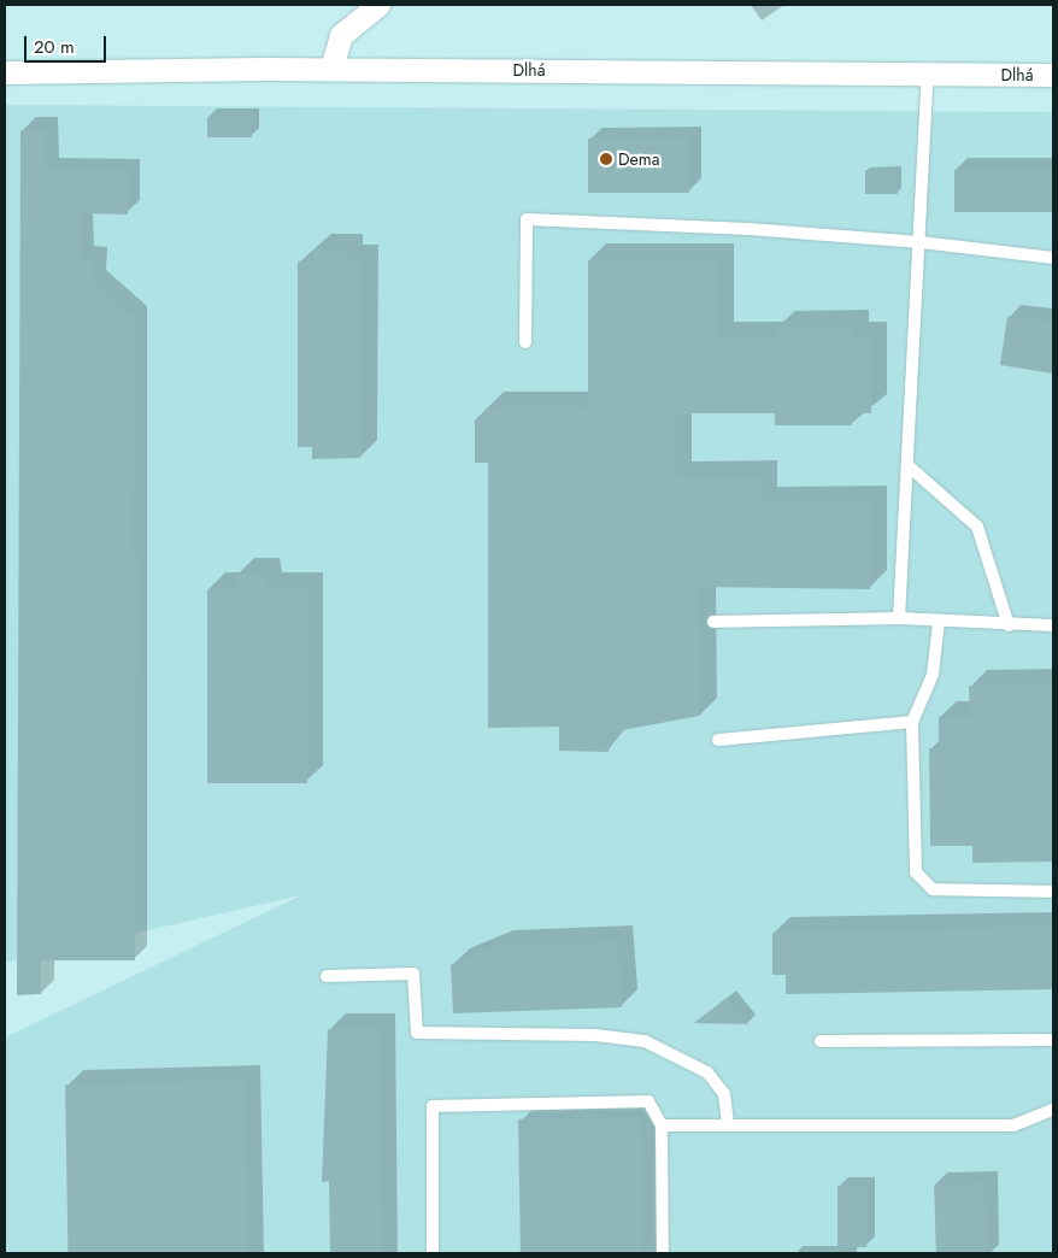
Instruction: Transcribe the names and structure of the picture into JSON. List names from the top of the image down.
{
  "streets": {
    "street": ["Dlhá"]
  },
  "places": ["Dema"],
  "scale_bar": "20 m"
}
